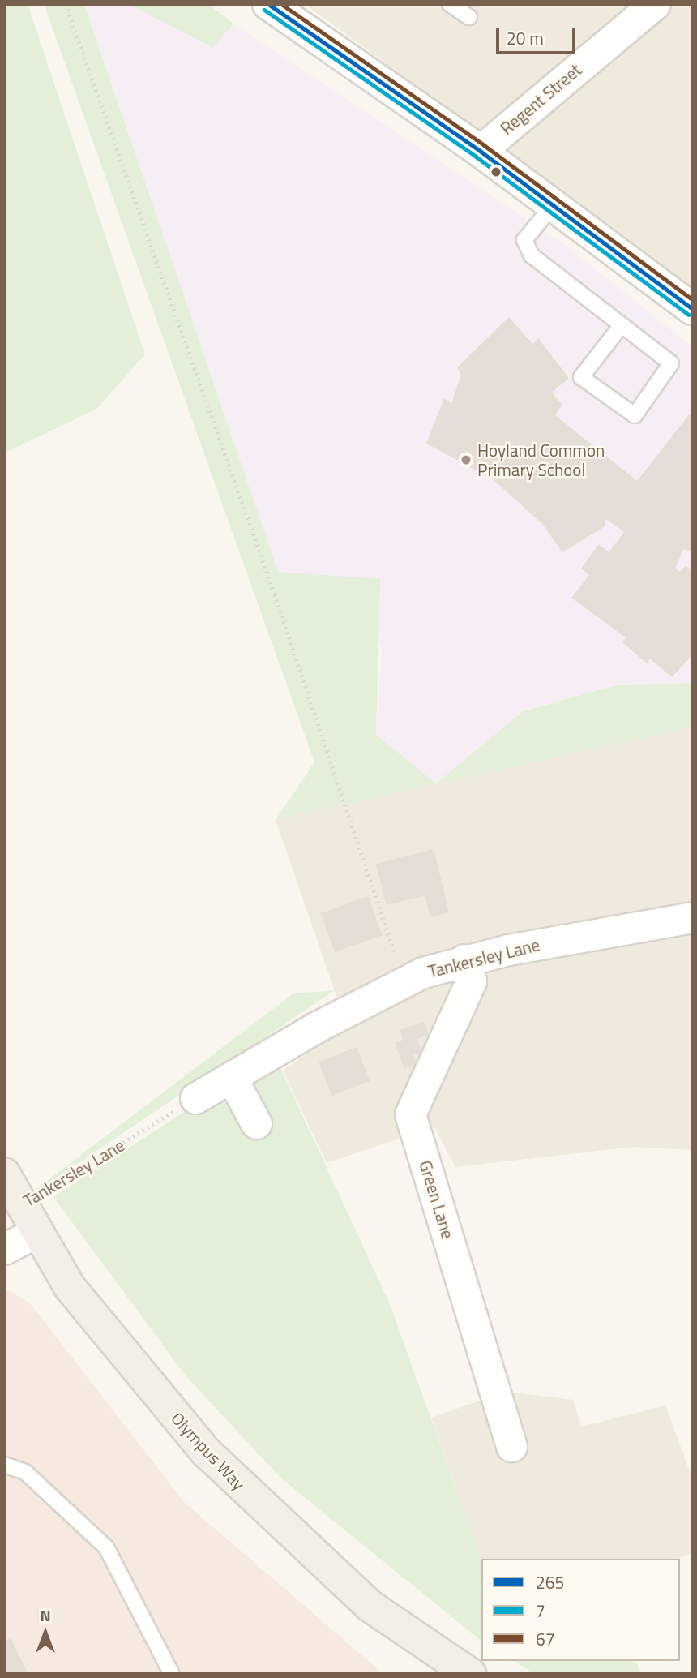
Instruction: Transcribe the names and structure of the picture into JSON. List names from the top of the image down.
{
  "streets": {
    "main road": ["Olympus Way"],
    "street": ["Regent Street", "Tankersley Lane", "Green Lane"]
  },
  "crossings": [
    ["Tankersley Lane", "Green Lane"],
    ["Tankersley Lane", "Olympus Way"]
  ],
  "places": ["Hoyland Common Primary School"],
  "lines": ["transit line 265", "transit line 67", "transit line 7"],
  "legend": ["265", "7", "67"],
  "scale_bar": "20 m",
  "north": "top"
}
